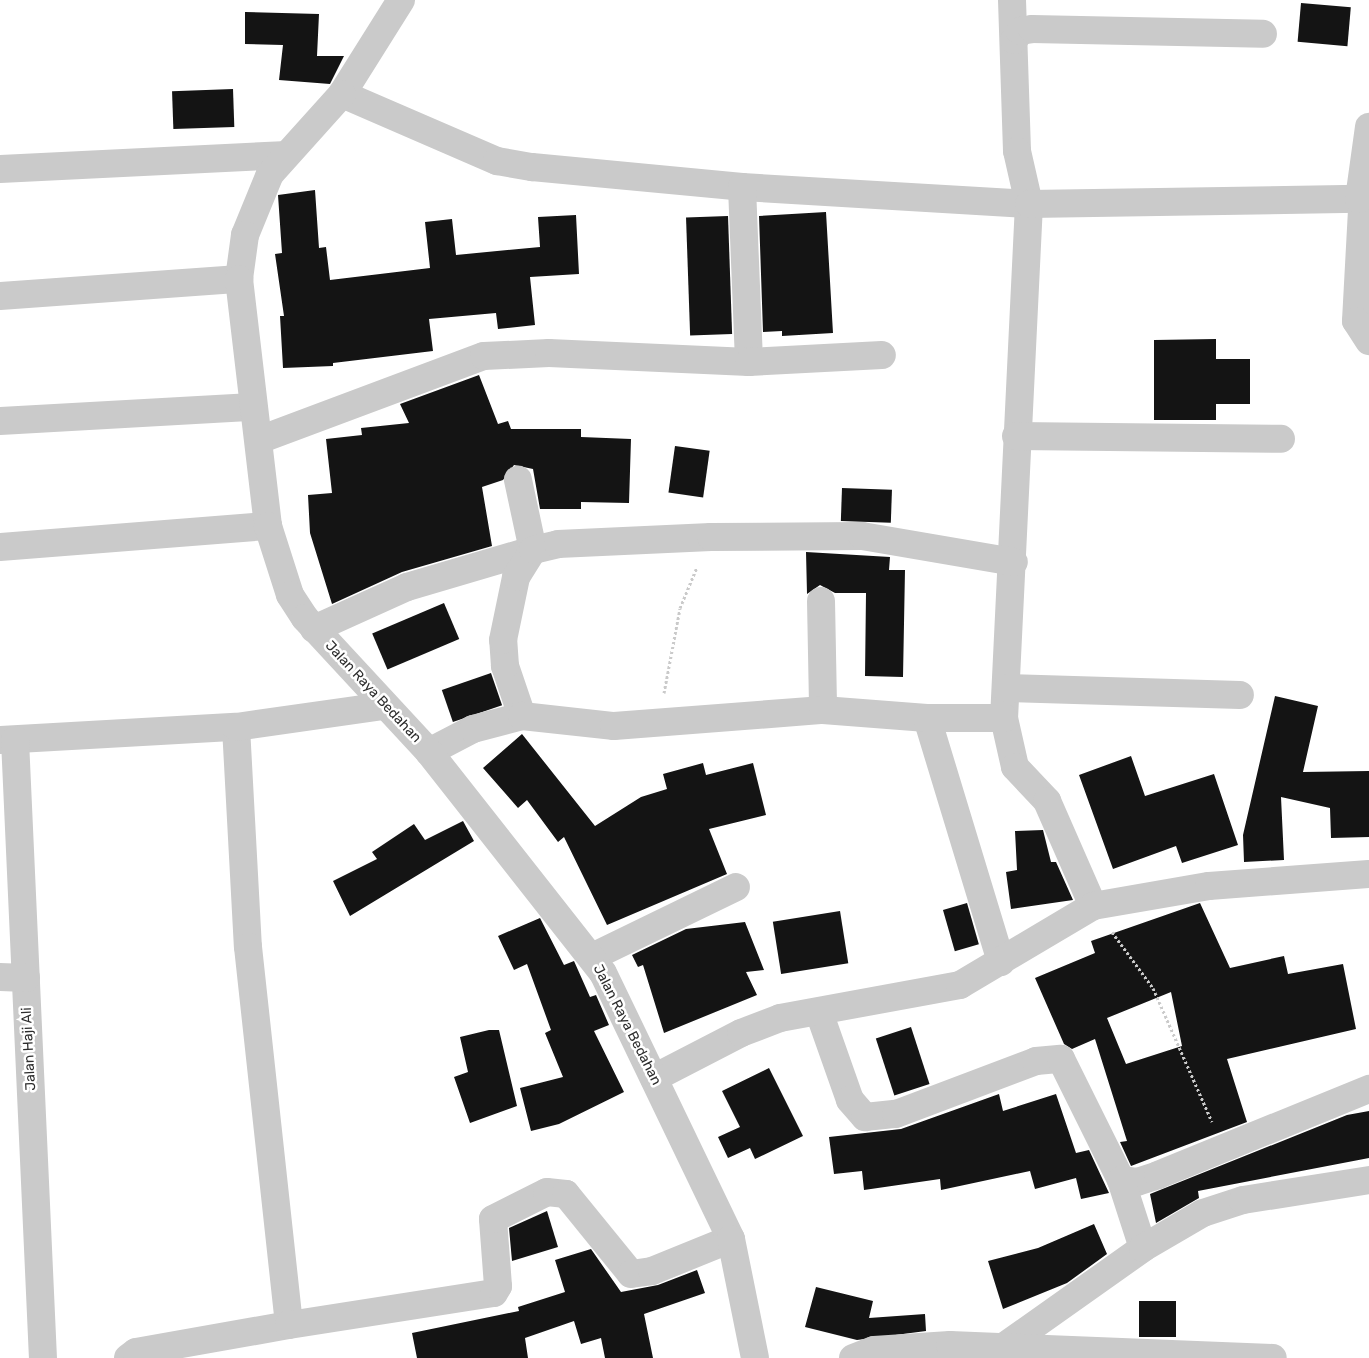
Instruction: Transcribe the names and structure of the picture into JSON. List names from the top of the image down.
{
  "streets": {
    "street": ["Jalan Raya Bedahan", "Jalan Haji Ali"]
  }
}
